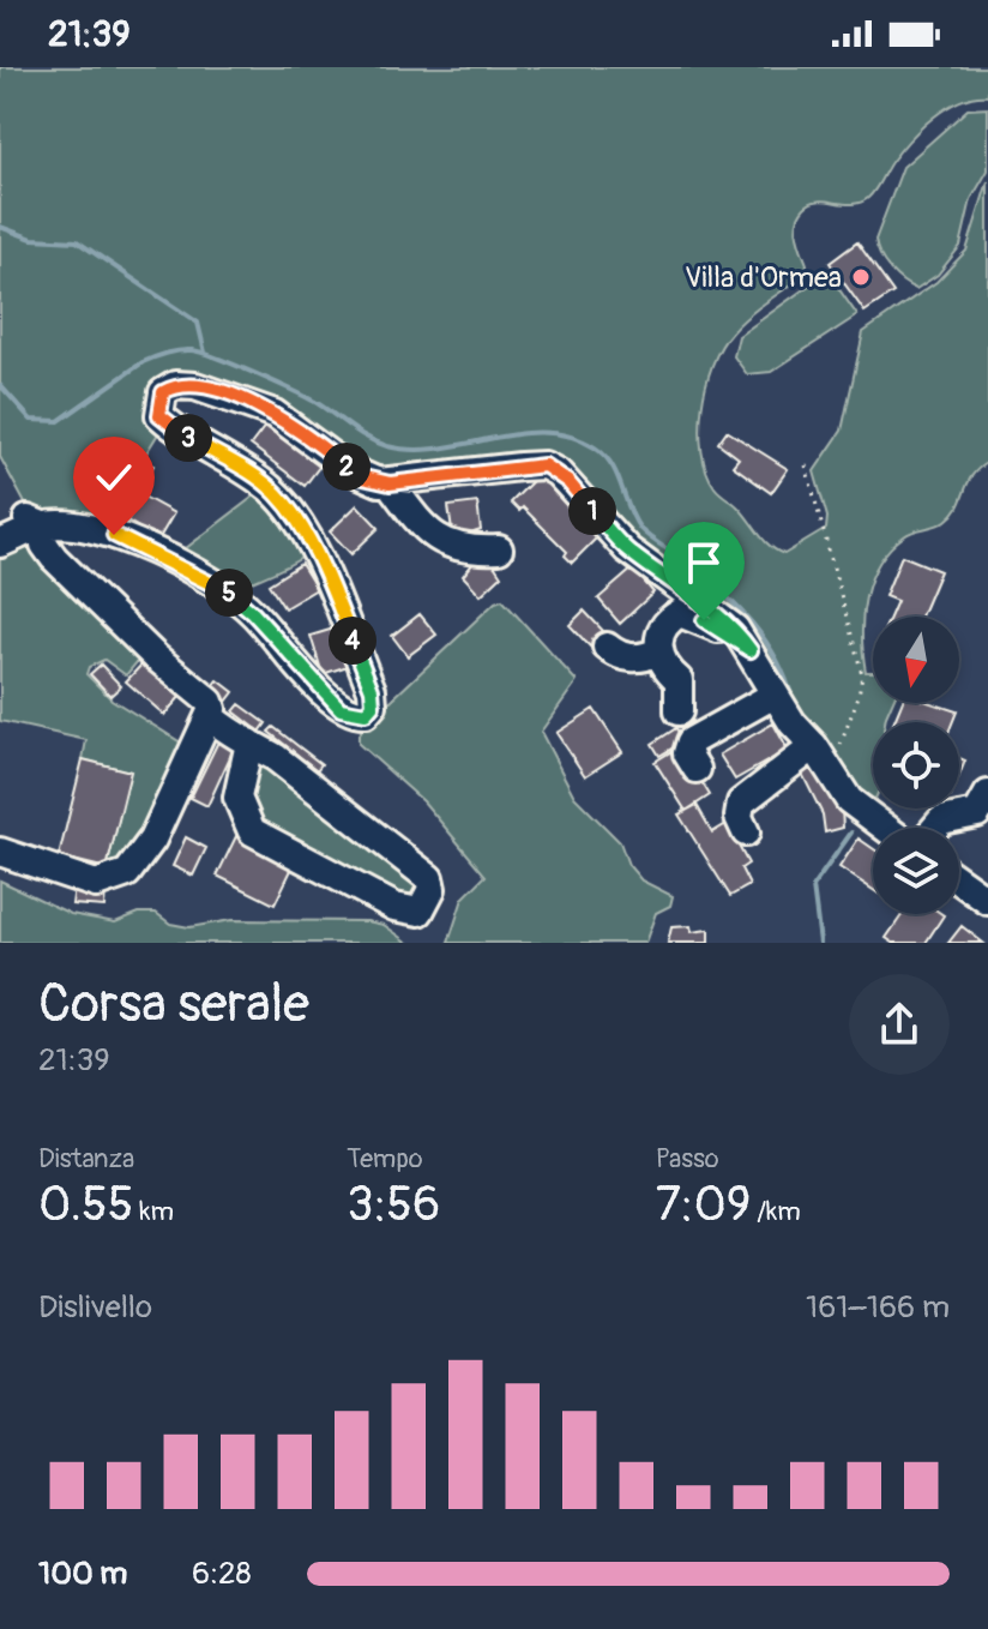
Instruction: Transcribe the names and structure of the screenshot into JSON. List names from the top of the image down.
{
  "places": ["Villa d'Ormea"],
  "north": "bottom",
  "page": {
    "status": "21:39",
    "pins": [
      "3",
      "2",
      "1",
      "5",
      "4"
    ],
    "heading": ["Corsa serale", "21:39"],
    "stats": [
      ["Distanza", "0.55 km"],
      ["Tempo", "3:56"],
      ["Passo", "7:09 /km"]
    ],
    "chart": ["Dislivello", "161–166 m"],
    "list": [
      {
        "name": "100 m",
        "note": "6:28"
      }
    ]
  }
}
